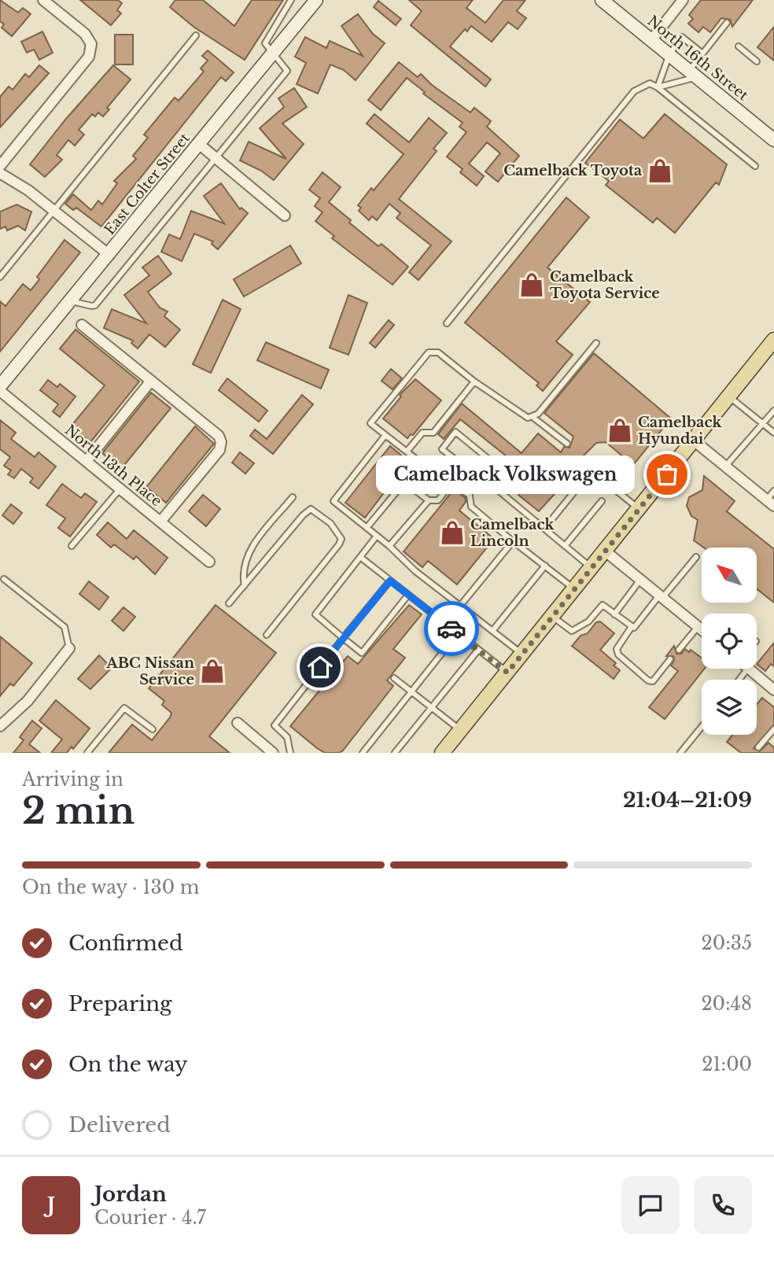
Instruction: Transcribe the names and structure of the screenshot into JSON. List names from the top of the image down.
{
  "streets": {
    "street": ["North 16th Street", "East Colter Street", "North 13th Place"]
  },
  "places": {
    "shop": [
      "Camelback Toyota",
      "Camelback Toyota Service",
      "Camelback Hyundai",
      "Camelback Lincoln",
      "ABC Nissan Service"
    ],
    "other": ["Camelback Volkswagen"]
  },
  "north": "top left",
  "page": {
    "bubble": "Camelback Volkswagen",
    "heading": ["2 min", "Arriving in", "21:04–21:09"],
    "panel": ["Jordan", "Courier · 4.7"],
    "bar": "On the way · 130 m",
    "list": [
      ["Confirmed", "20:35"],
      ["Preparing", "20:48"],
      ["On the way", "21:00"],
      "Delivered"
    ],
    "round": "J"
  }
}
